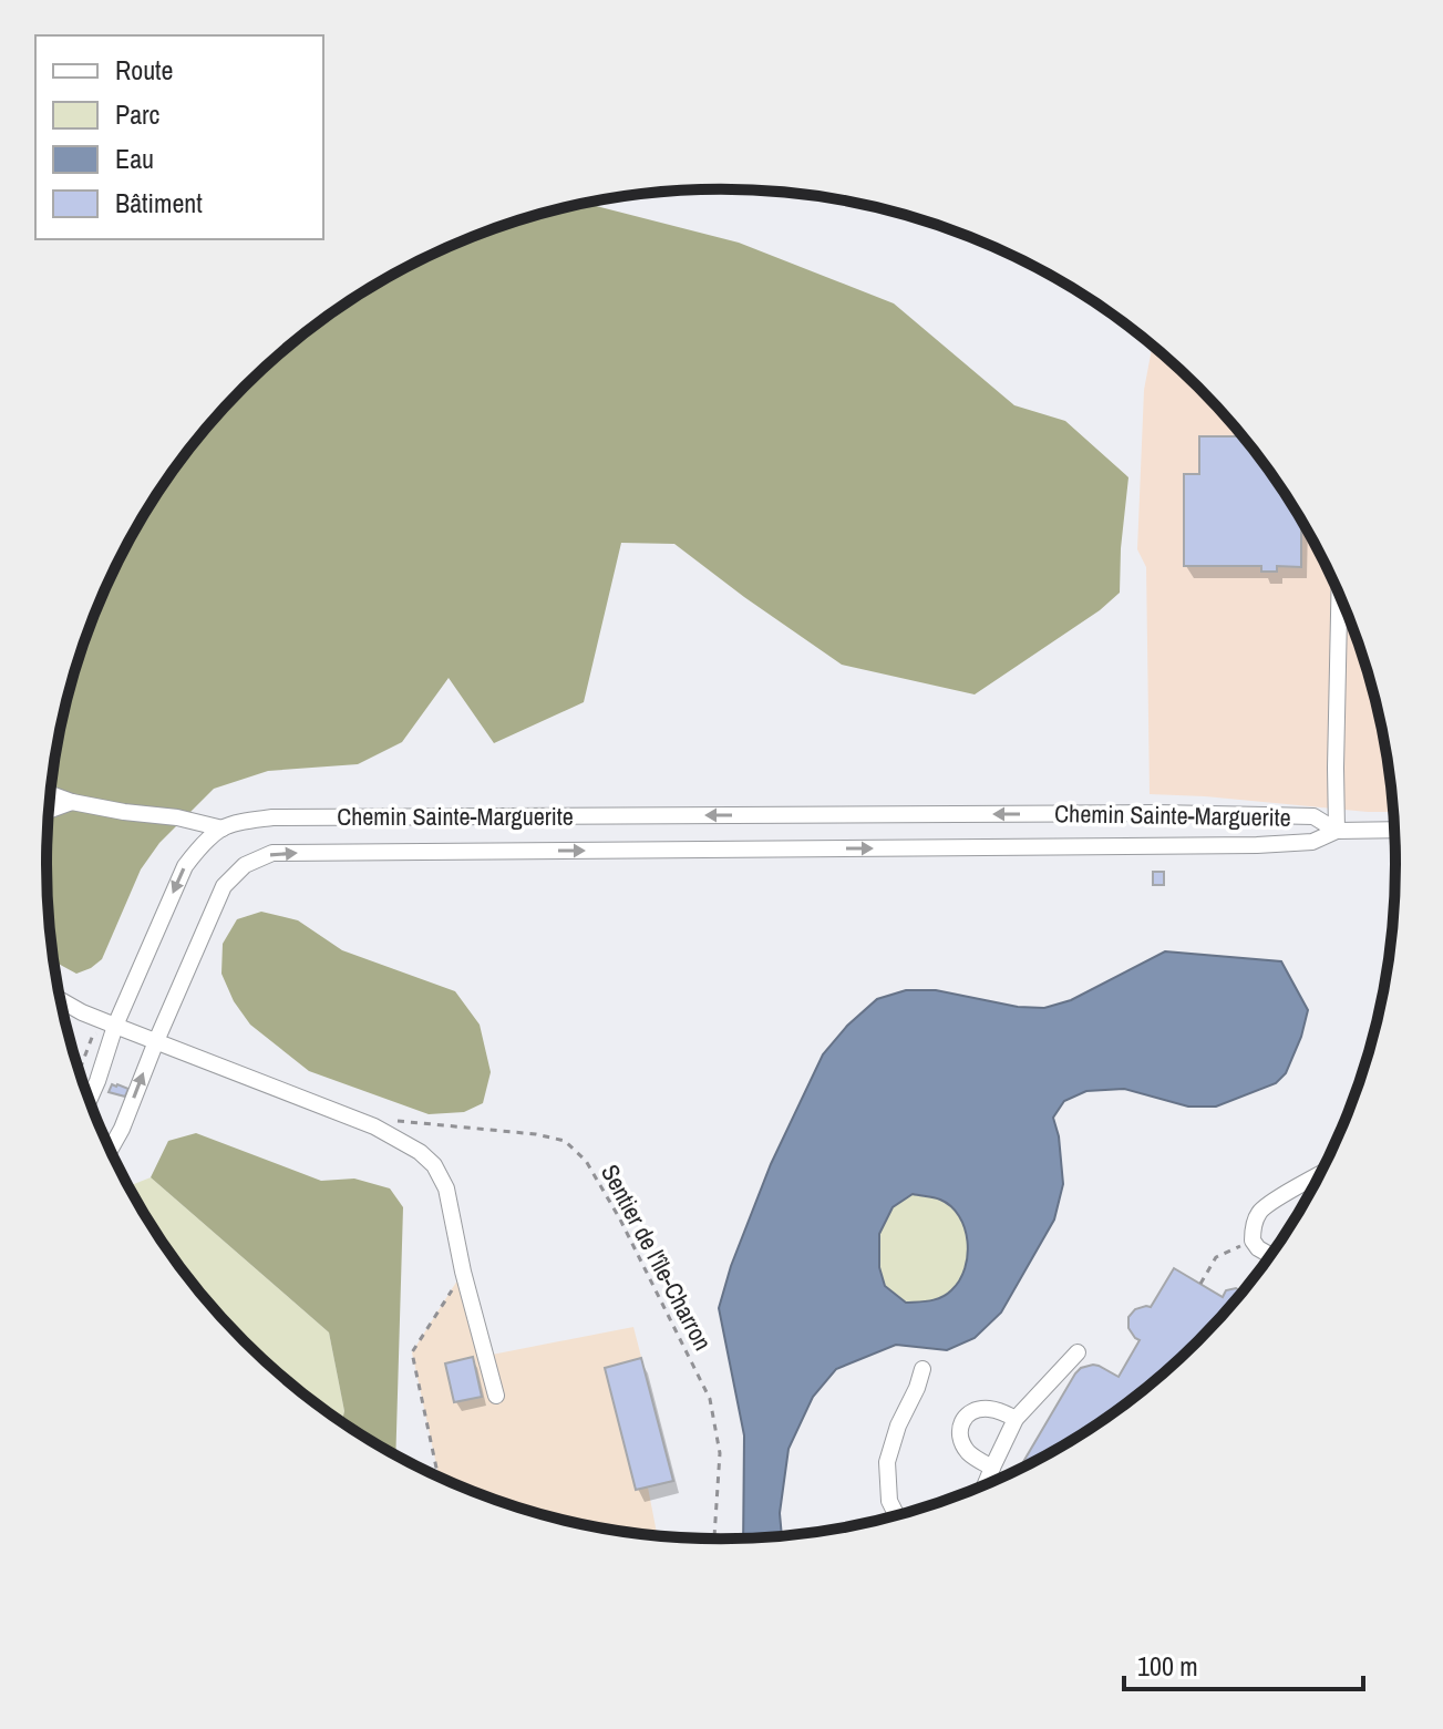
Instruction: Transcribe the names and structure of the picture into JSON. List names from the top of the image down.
{
  "streets": {
    "street": ["Chemin Sainte-Marguerite"],
    "path": ["Sentier de l'île-Charron"]
  },
  "legend": [
    "Route",
    "Parc",
    "Eau",
    "Bâtiment"
  ],
  "scale_bar": "100 m"
}
